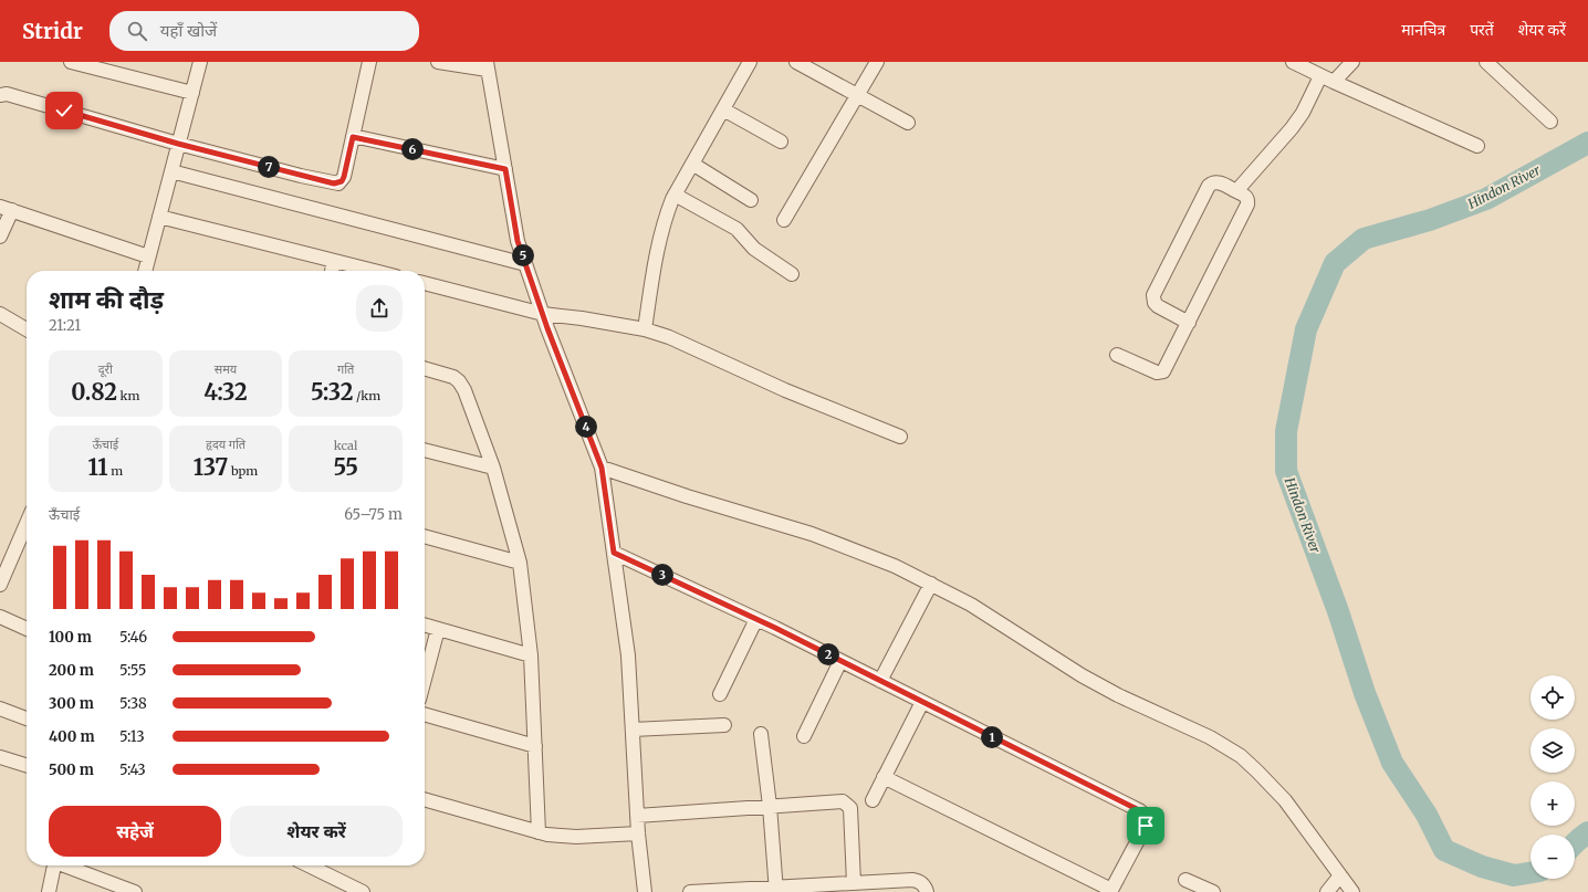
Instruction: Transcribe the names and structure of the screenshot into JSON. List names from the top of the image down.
{
  "water": ["Hindon River"],
  "page": {
    "header": "Stridr",
    "search": "यहाँ खोजें",
    "nav": ["मानचित्र", "परतें", "शेयर करें"],
    "pins": [
      "6",
      "7",
      "5",
      "4",
      "3",
      "2",
      "1"
    ],
    "heading": ["शाम की दौड़", "21:21"],
    "stats": [
      ["दूरी", "0.82 km"],
      ["समय", "4:32"],
      ["गति", "5:32 /km"],
      ["ऊँचाई", "11 m"],
      ["हृदय गति", "137 bpm"],
      ["kcal", "55"]
    ],
    "chart": ["ऊँचाई", "65–75 m"],
    "list": [
      {
        "name": "100 m",
        "note": "5:46"
      },
      {
        "name": "200 m",
        "note": "5:55"
      },
      {
        "name": "300 m",
        "note": "5:38"
      },
      {
        "name": "400 m",
        "note": "5:13"
      },
      {
        "name": "500 m",
        "note": "5:43"
      }
    ],
    "map_buttons": ["+", "−"],
    "buttons": ["सहेजें", "शेयर करें"]
  }
}
